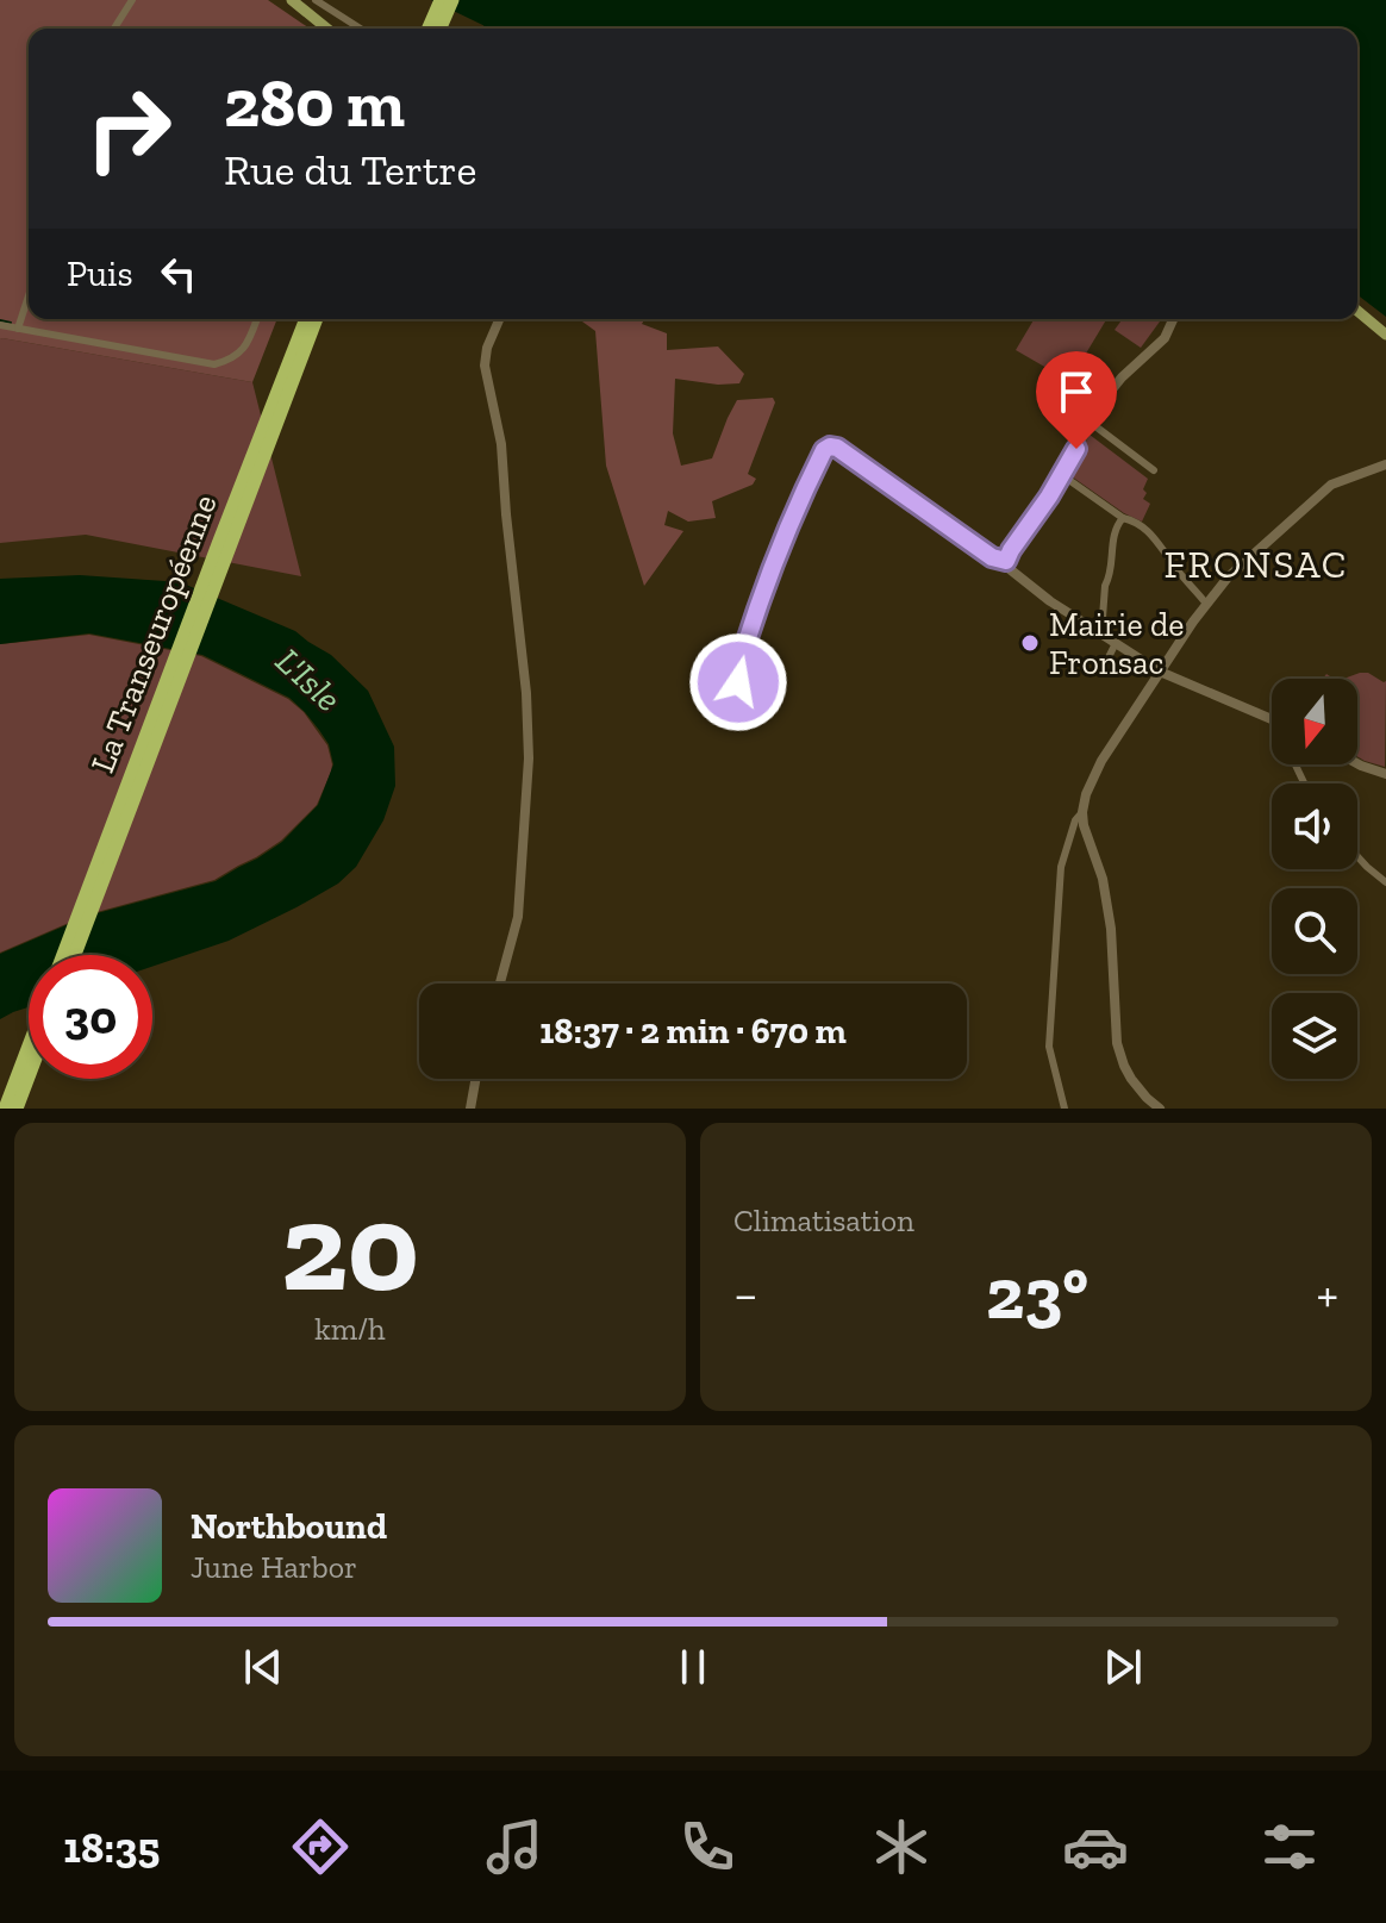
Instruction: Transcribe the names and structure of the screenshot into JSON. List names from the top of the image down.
{
  "streets": {
    "highway": ["La Transeuropéenne"]
  },
  "districts": ["FRONSAC"],
  "water": ["L'Isle"],
  "places": ["Mairie de Fronsac"],
  "north": "bottom",
  "page": {
    "turn": ["280 m", "Rue du Tertre"],
    "then": "Puis",
    "limit": "30",
    "trip": "18:37 · 2 min · 670 m",
    "tile": [
      ["20", "km/h"],
      "Climatisation"
    ],
    "heat": ["−", "23°", "+"],
    "song": ["Northbound", "June Harbor"],
    "tabs": "18:35"
  }
}
